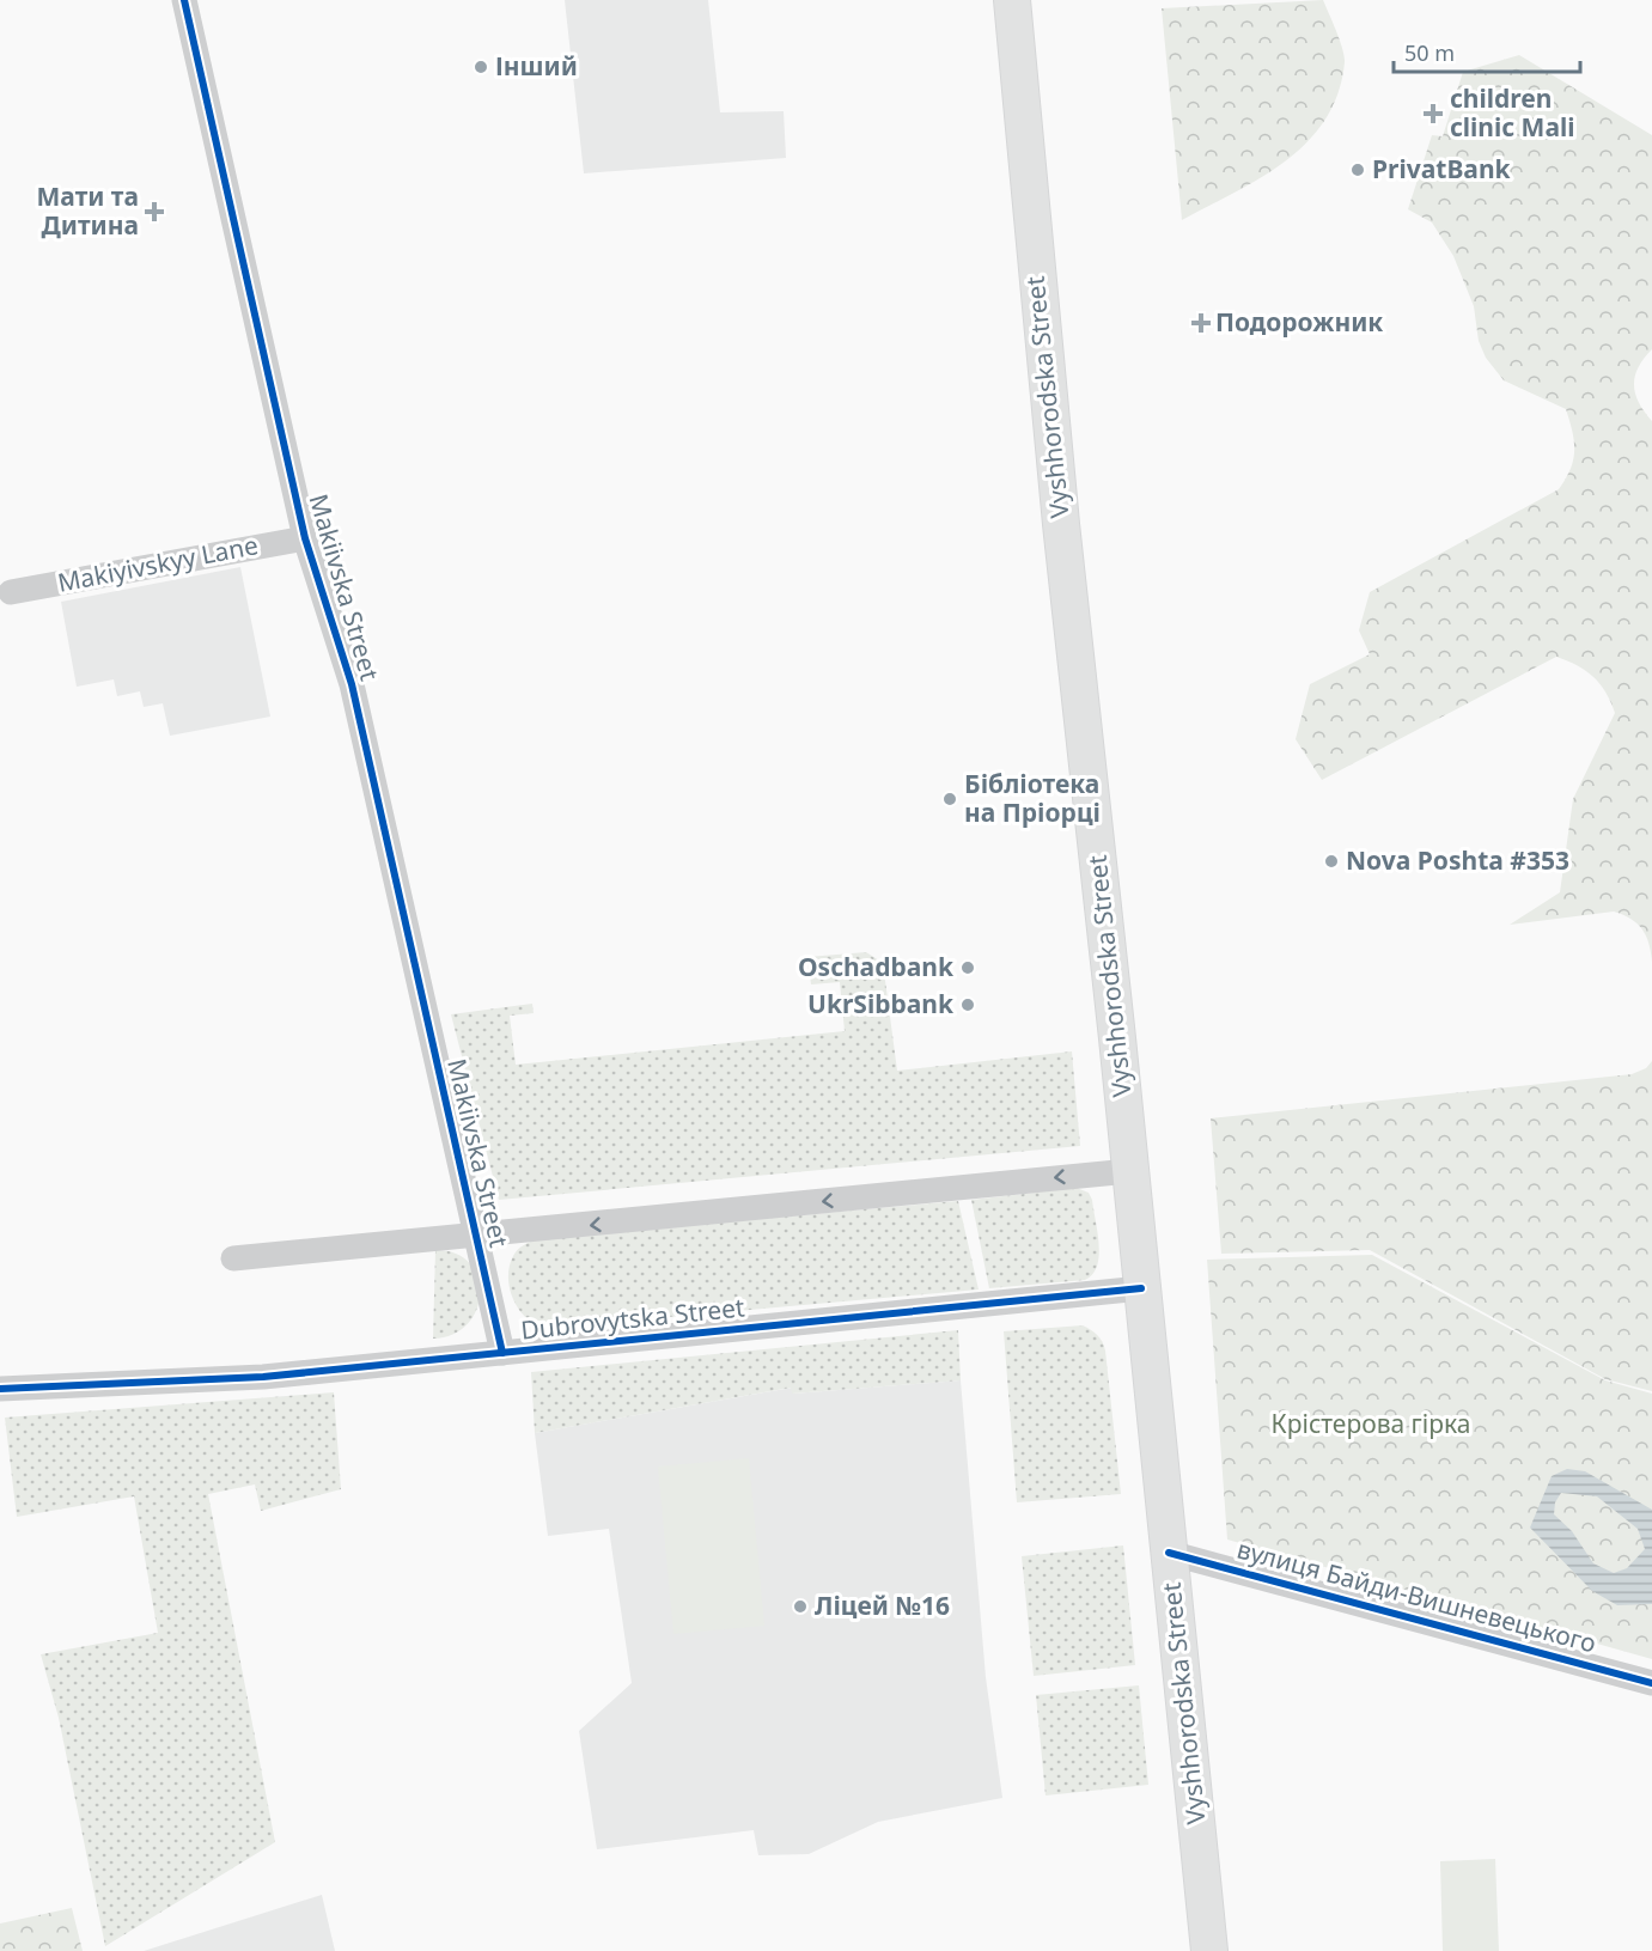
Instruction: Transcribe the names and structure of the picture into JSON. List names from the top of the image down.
{
  "streets": {
    "main road": ["Vyshhorodska Street"],
    "street": [
      "Makiyivskyy Lane",
      "Makiivska Street",
      "Dubrovytska Street",
      "вулиця Байди-Вишневецького"
    ]
  },
  "crossings": [
    ["Vyshhorodska Street", "Dubrovytska Street"],
    ["Vyshhorodska Street", "вулиця Байди-Вишневецького"],
    ["Makiyivskyy Lane", "Makiivska Street"],
    ["Makiivska Street", "Dubrovytska Street"]
  ],
  "parks": ["Крістерова гірка"],
  "places": {
    "other": [
      "Інший",
      "PrivatBank",
      "Бібліотека на Пріорці",
      "Nova Poshta #353",
      "Oschadbank",
      "UkrSibbank",
      "Ліцей №16"
    ],
    "health": ["children clinic Mali", "Мати та Дитина", "Подорожник"]
  },
  "scale_bar": "50 m"
}
